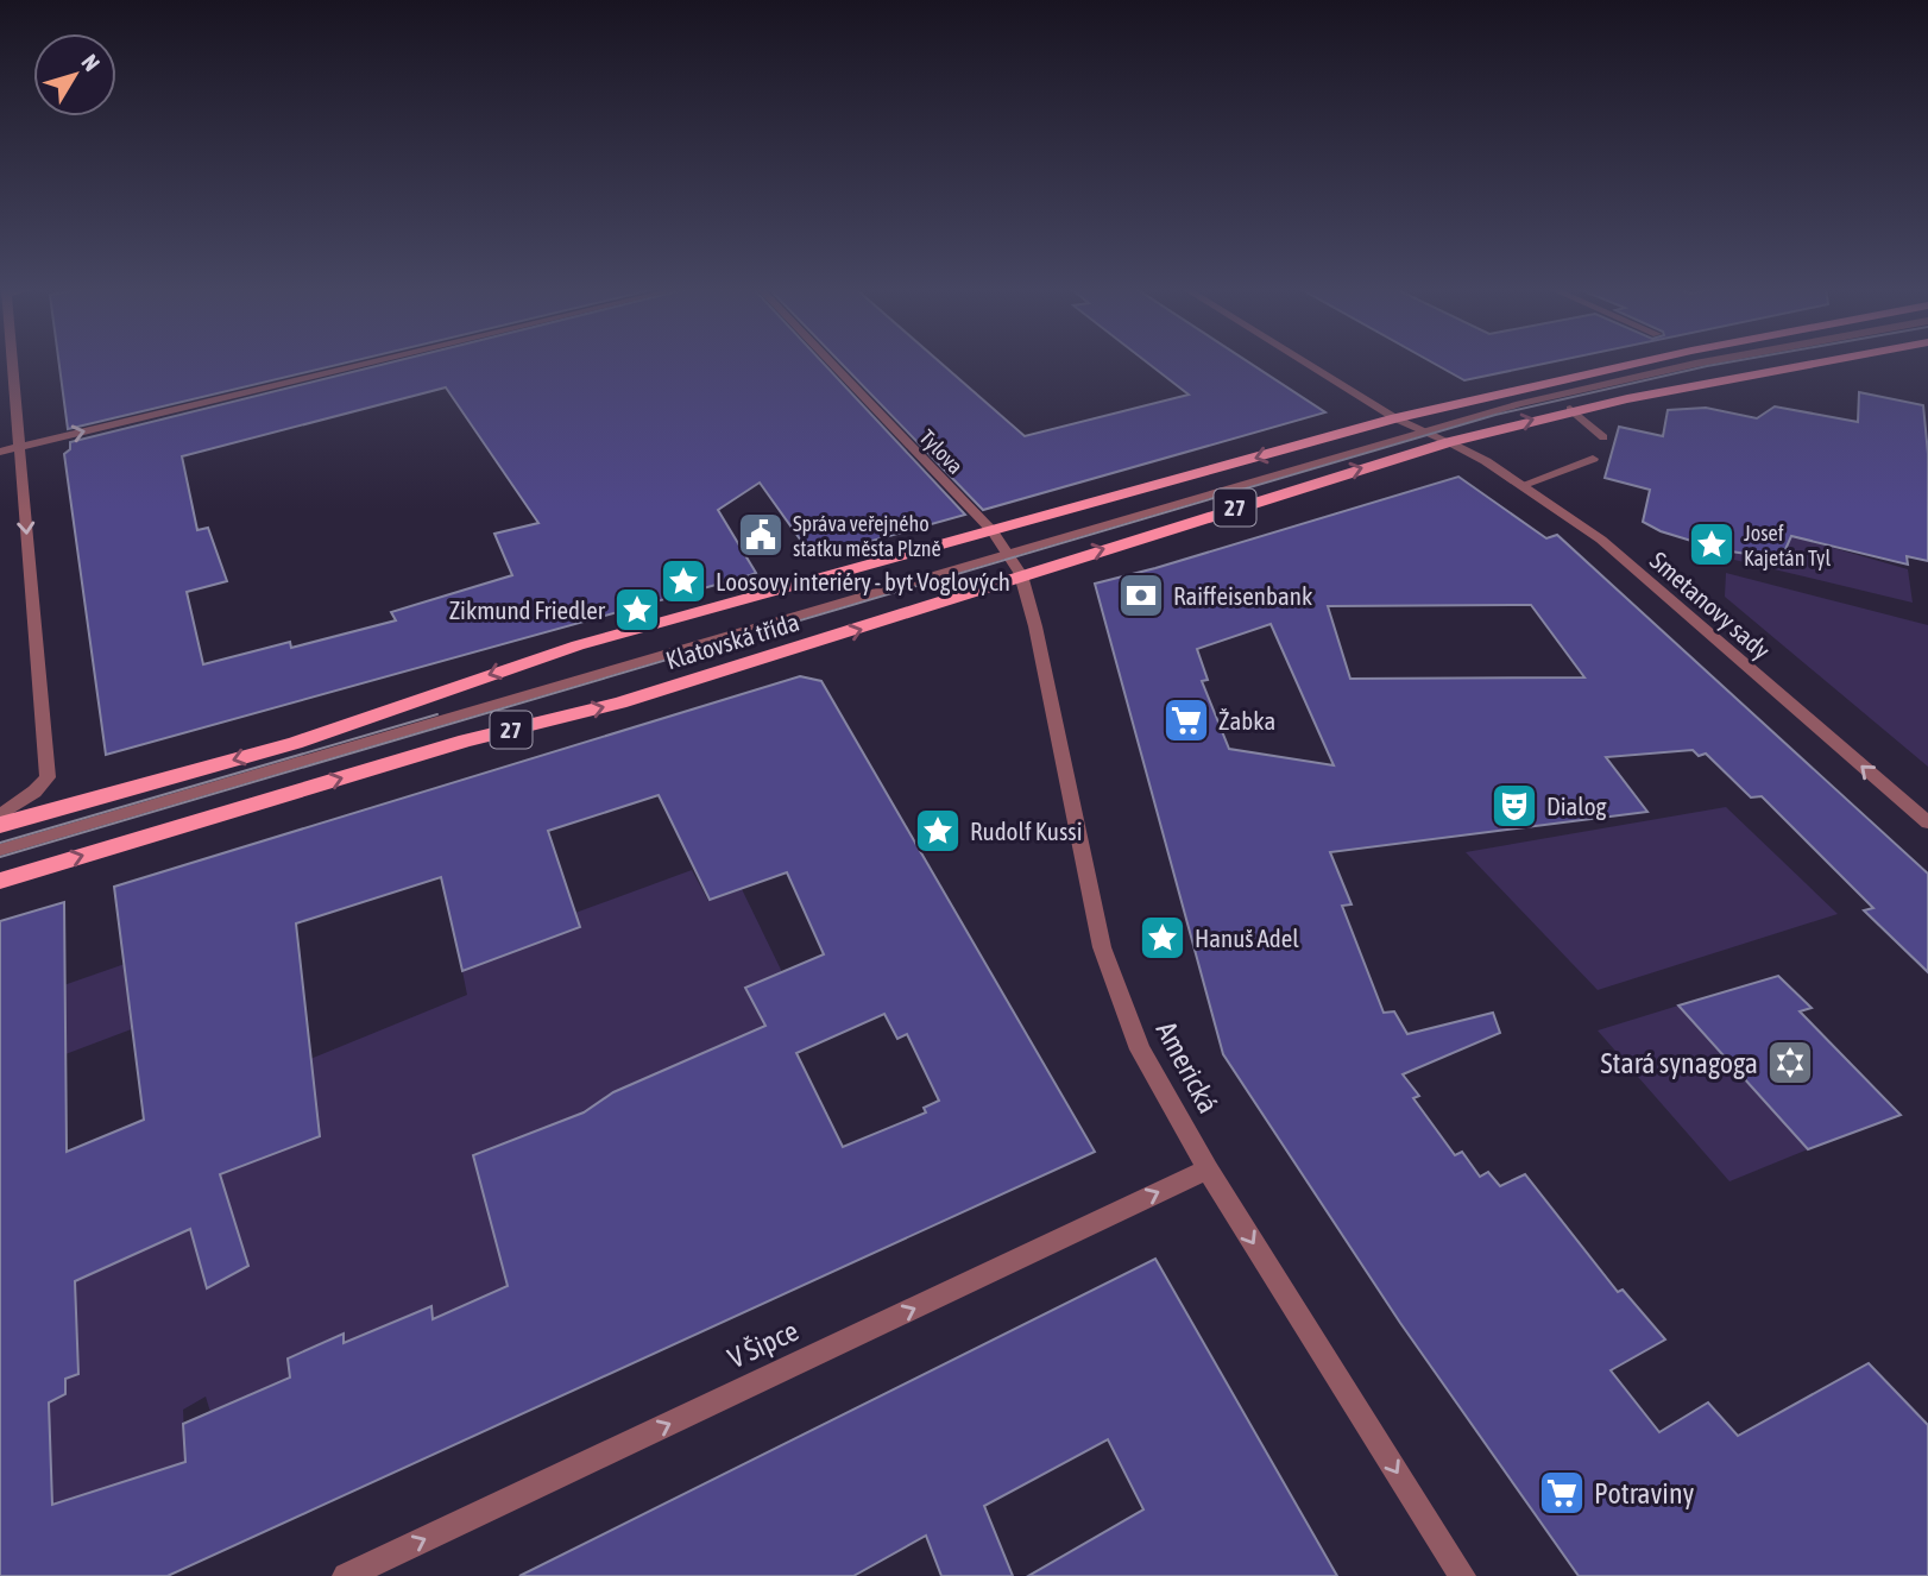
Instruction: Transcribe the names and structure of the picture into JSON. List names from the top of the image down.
{
  "streets": {
    "main road": ["27", "Klatovská třída"],
    "street": [
      "Tylova",
      "Smetanovy sady",
      "Americká",
      "V Šipce"
    ]
  },
  "crossings": [
    ["Tylova", "Klatovská třída"],
    ["Tylova", "Americká"],
    ["27", "Smetanovy sady"],
    ["27", "Klatovská třída"],
    ["Smetanovy sady", "Klatovská třída"],
    ["Klatovská třída", "Americká"],
    ["Americká", "V Šipce"]
  ],
  "one_way": ["Smetanovy sady", "Americká", "V Šipce"],
  "places": {
    "public building": ["Správa veřejného statku města Plzně"],
    "place": [
      "Josef Kajetán Tyl",
      "Loosovy interiéry - byt Voglových",
      "Zikmund Friedler",
      "Rudolf Kussi",
      "Hanuš Adel"
    ],
    "bank": ["Raiffeisenbank"],
    "supermarket": ["Žabka", "Potraviny"],
    "theatre": ["Dialog"],
    "synagogue": ["Stará synagoga"]
  },
  "north": "top right"
}
